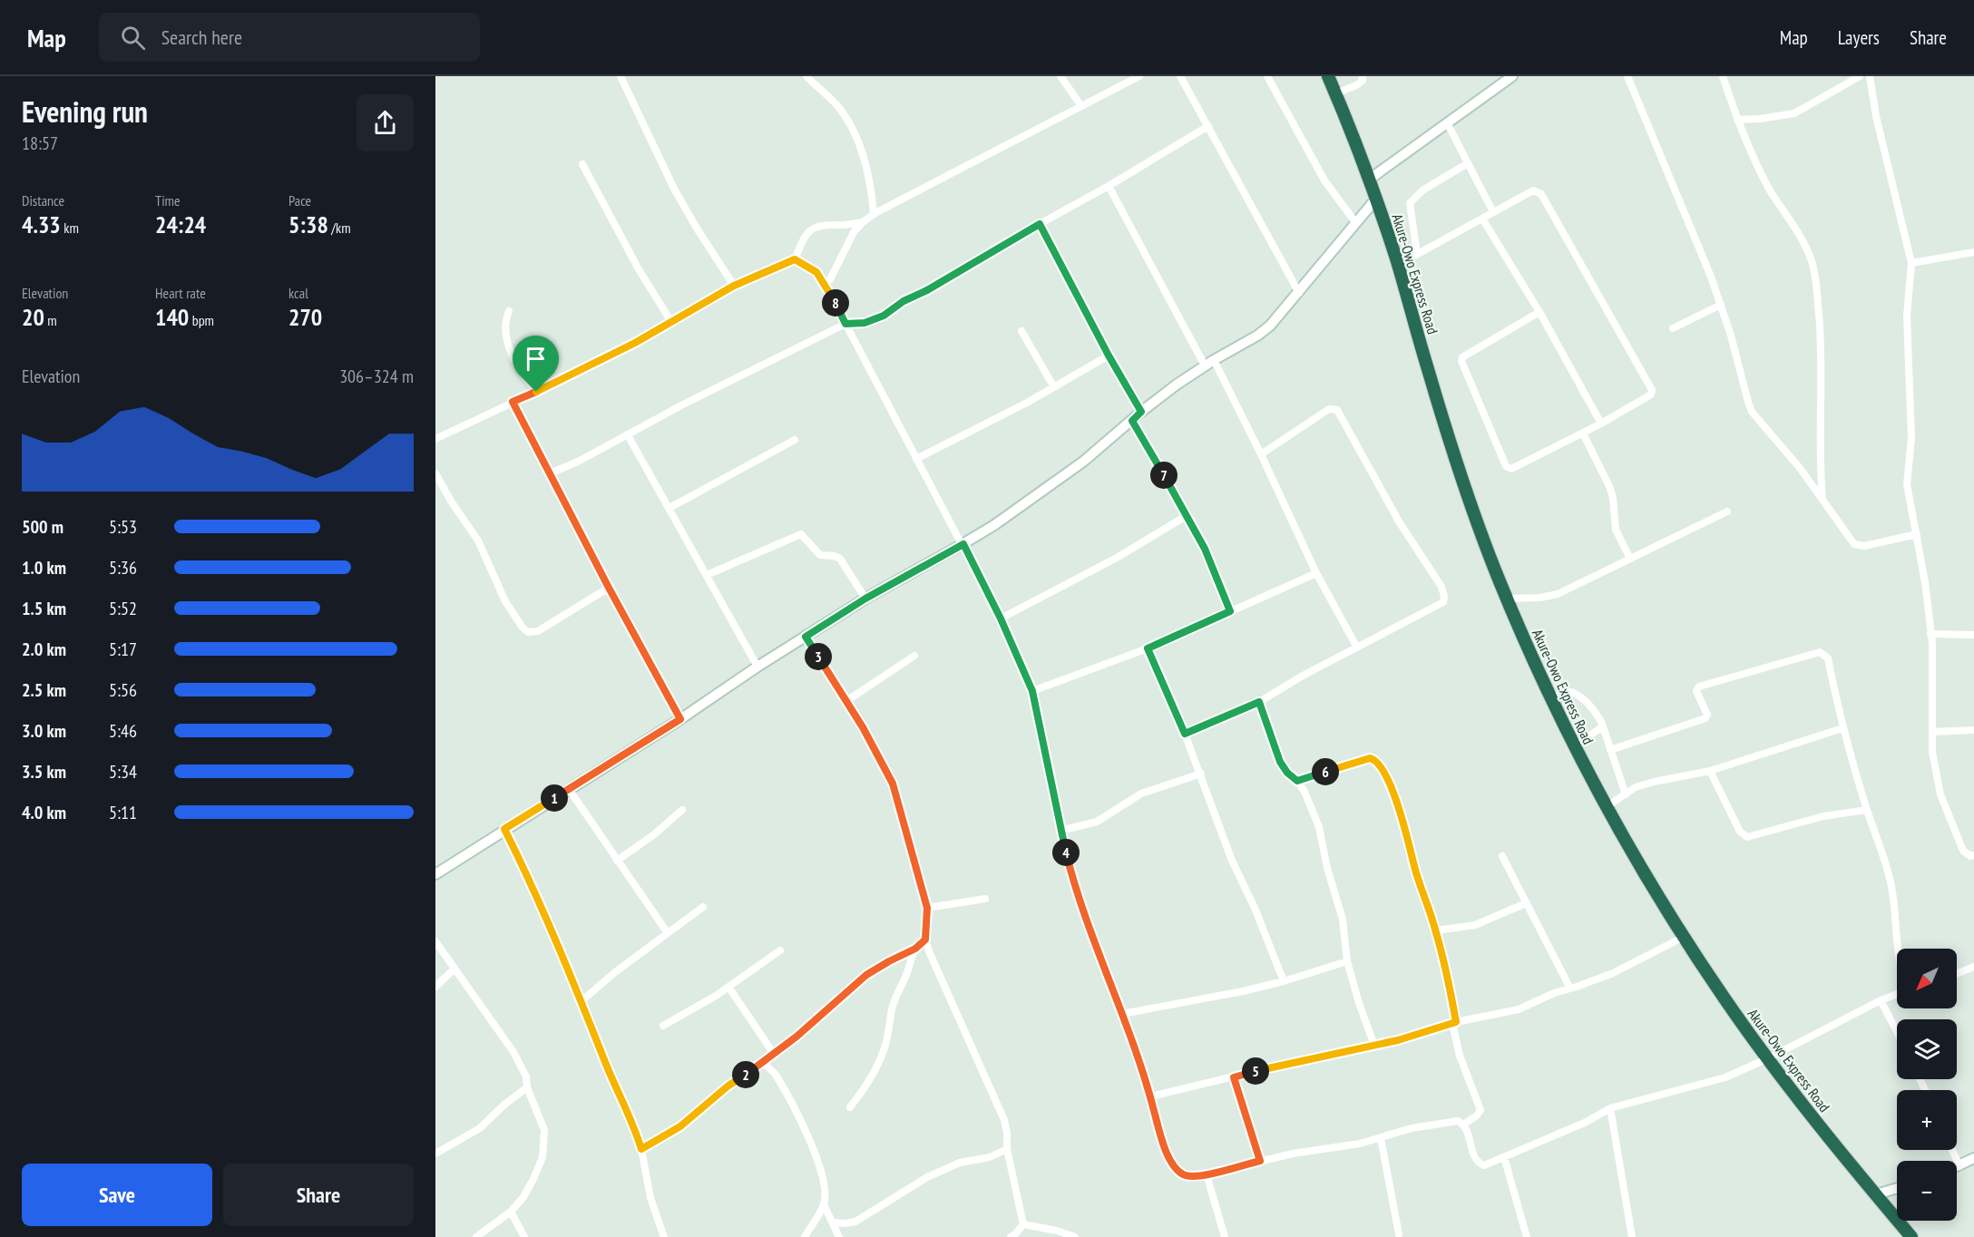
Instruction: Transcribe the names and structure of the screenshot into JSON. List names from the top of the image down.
{
  "streets": {
    "highway": ["Akure-Owo Express Road"]
  },
  "north": "bottom left",
  "page": {
    "header": "Map",
    "search": "Search here",
    "nav": ["Map", "Layers", "Share"],
    "heading": ["Evening run", "18:57"],
    "stats": [
      ["Distance", "4.33 km"],
      ["Time", "24:24"],
      ["Pace", "5:38 /km"],
      ["Elevation", "20 m"],
      ["Heart rate", "140 bpm"],
      ["kcal", "270"]
    ],
    "pins": [
      "8",
      "7",
      "3",
      "6",
      "1",
      "4",
      "5",
      "2"
    ],
    "chart": ["Elevation", "306–324 m"],
    "list": [
      {
        "name": "500 m",
        "note": "5:53"
      },
      {
        "name": "1.0 km",
        "note": "5:36"
      },
      {
        "name": "1.5 km",
        "note": "5:52"
      },
      {
        "name": "2.0 km",
        "note": "5:17"
      },
      {
        "name": "2.5 km",
        "note": "5:56"
      },
      {
        "name": "3.0 km",
        "note": "5:46"
      },
      {
        "name": "3.5 km",
        "note": "5:34"
      },
      {
        "name": "4.0 km",
        "note": "5:11"
      }
    ],
    "map_buttons": ["+", "−"],
    "buttons": ["Save", "Share"]
  }
}
